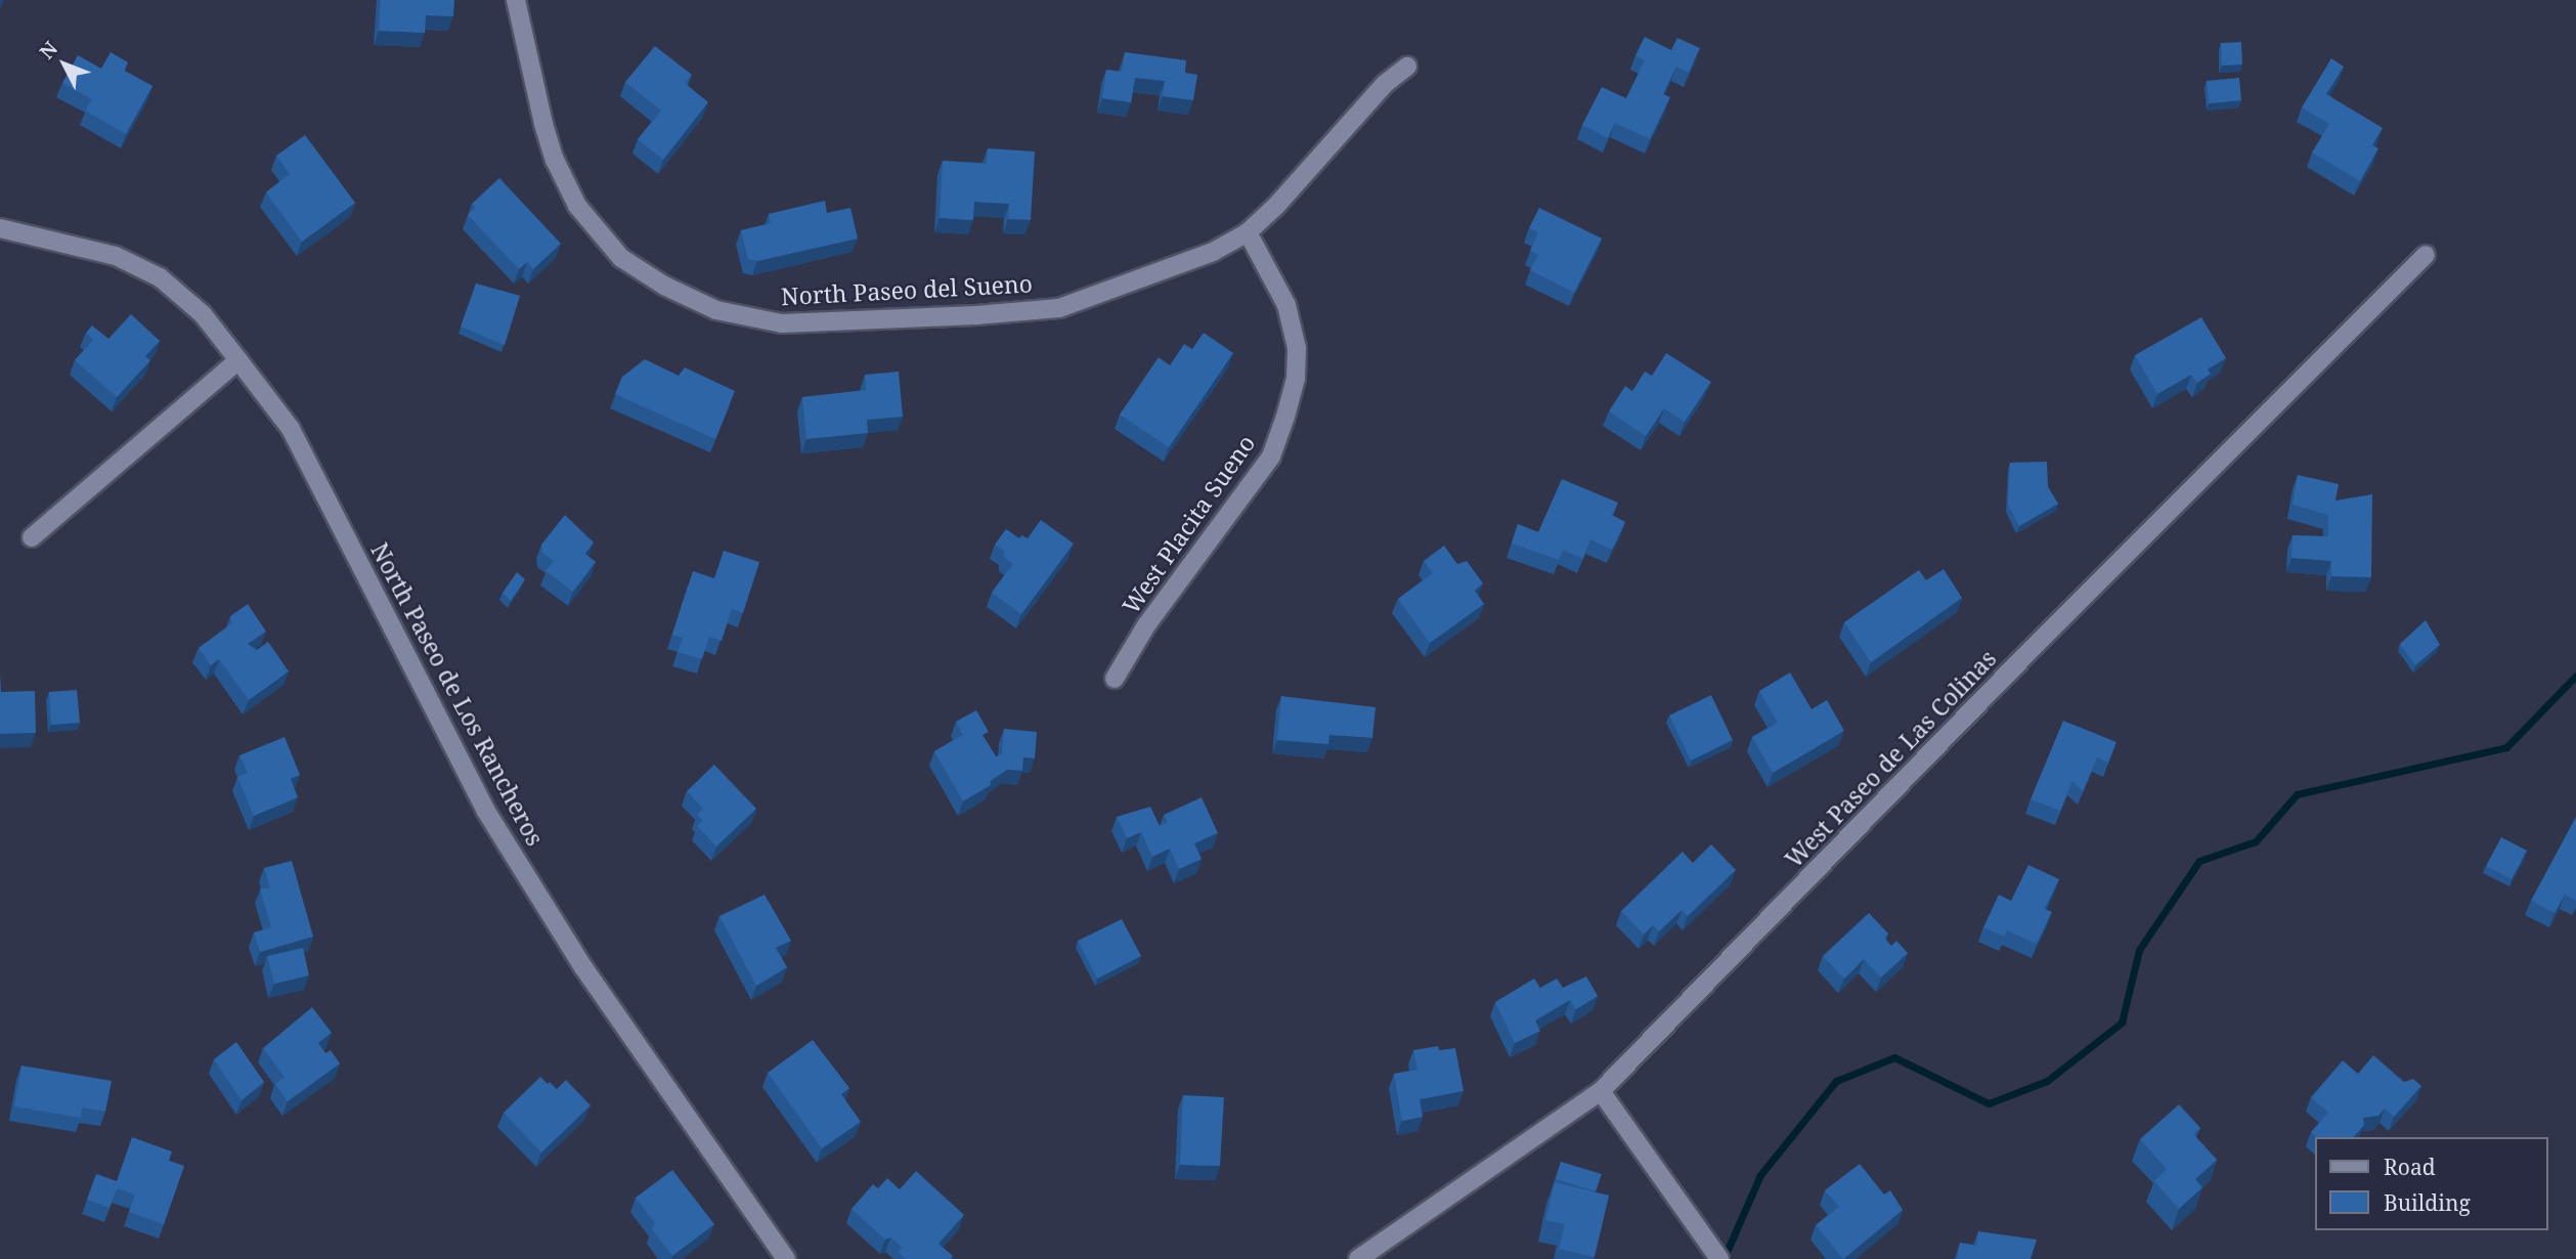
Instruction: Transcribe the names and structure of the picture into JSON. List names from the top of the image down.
{
  "streets": {
    "street": [
      "North Paseo del Sueno",
      "West Placita Sueno",
      "North Paseo de Los Rancheros",
      "West Paseo de Las Colinas"
    ]
  },
  "crossings": [
    ["North Paseo del Sueno", "West Placita Sueno"]
  ],
  "legend": ["Road", "Building"],
  "north": "top left"
}
